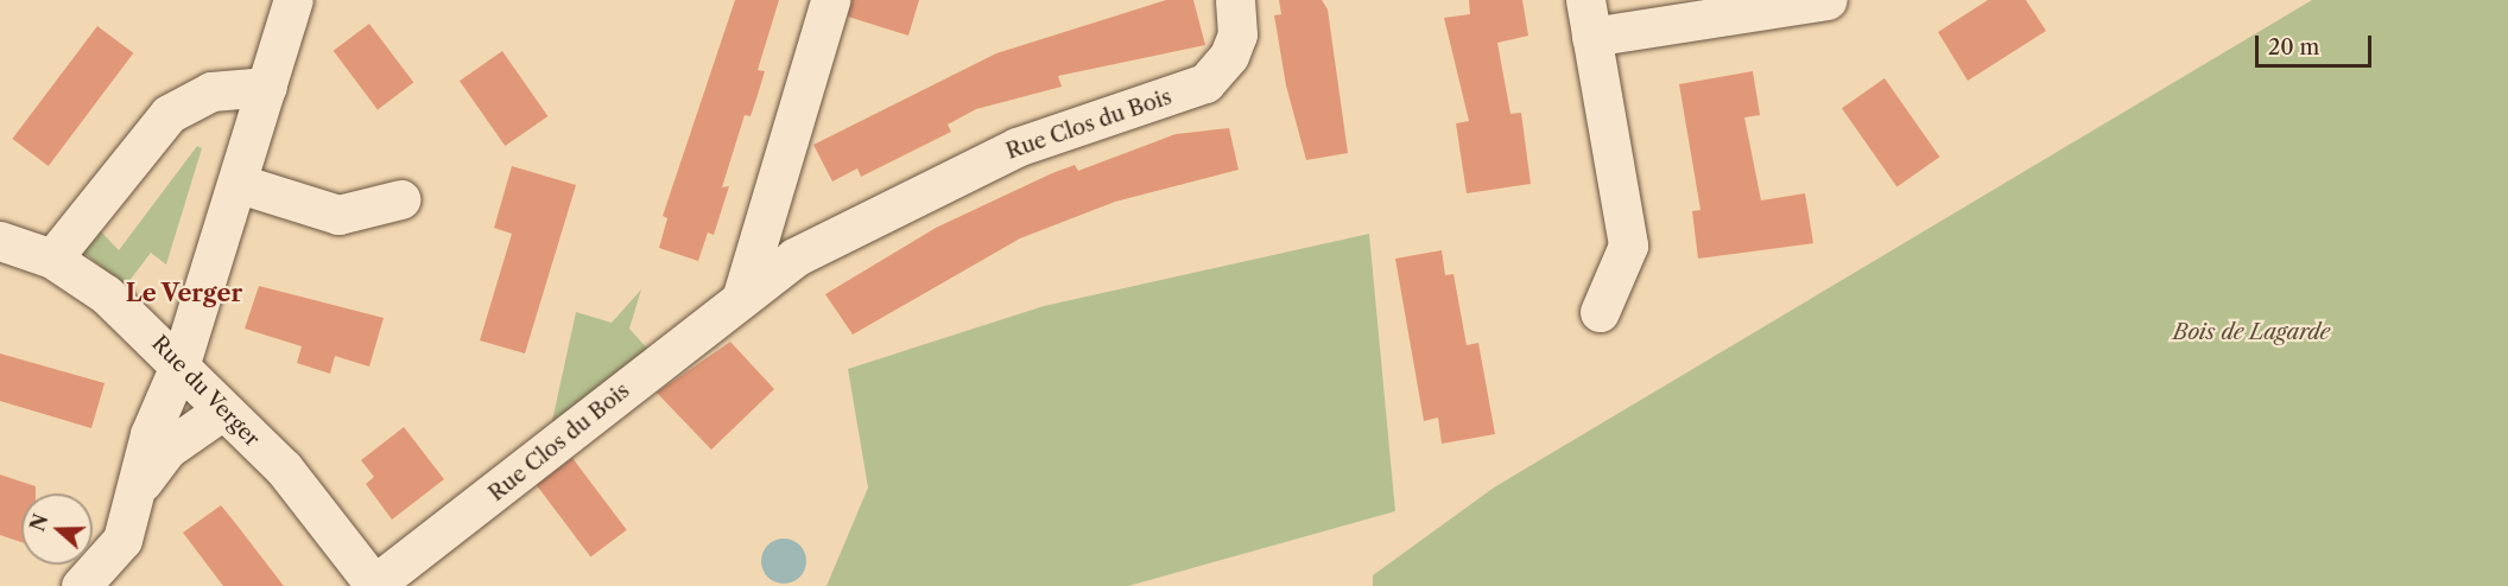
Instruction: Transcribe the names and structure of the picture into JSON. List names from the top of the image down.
{
  "streets": {
    "street": ["Rue Clos du Bois", "Rue du Verger"]
  },
  "crossings": [
    ["Rue Clos du Bois", "Rue du Verger"]
  ],
  "districts": ["Le Verger"],
  "parks": ["Bois de Lagarde"],
  "scale_bar": "20 m",
  "north": "left"
}
